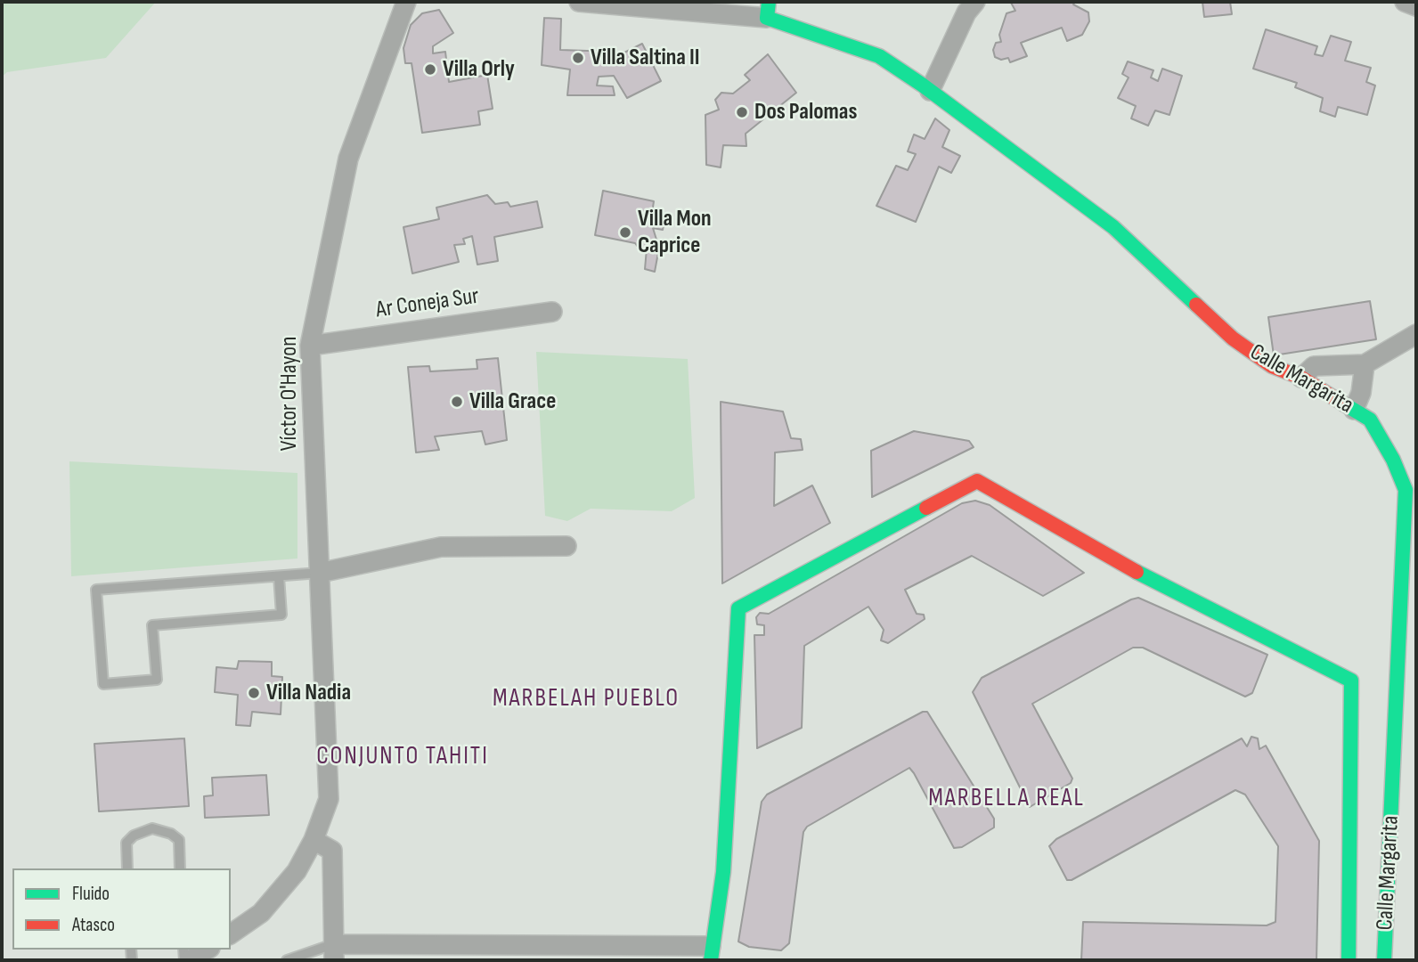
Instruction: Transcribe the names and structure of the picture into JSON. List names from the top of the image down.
{
  "streets": {
    "street": ["Ar Coneja Sur", "Calle Margarita", "Víctor O'Hayon"]
  },
  "crossings": [
    ["Ar Coneja Sur", "Víctor O'Hayon"]
  ],
  "districts": ["MARBELAH PUEBLO", "CONJUNTO TAHITI", "MARBELLA REAL"],
  "places": [
    "Villa Saltina II",
    "Villa Orly",
    "Dos Palomas",
    "Villa Mon Caprice",
    "Villa Grace",
    "Villa Nadia"
  ],
  "legend": ["Fluido", "Atasco"]
}
